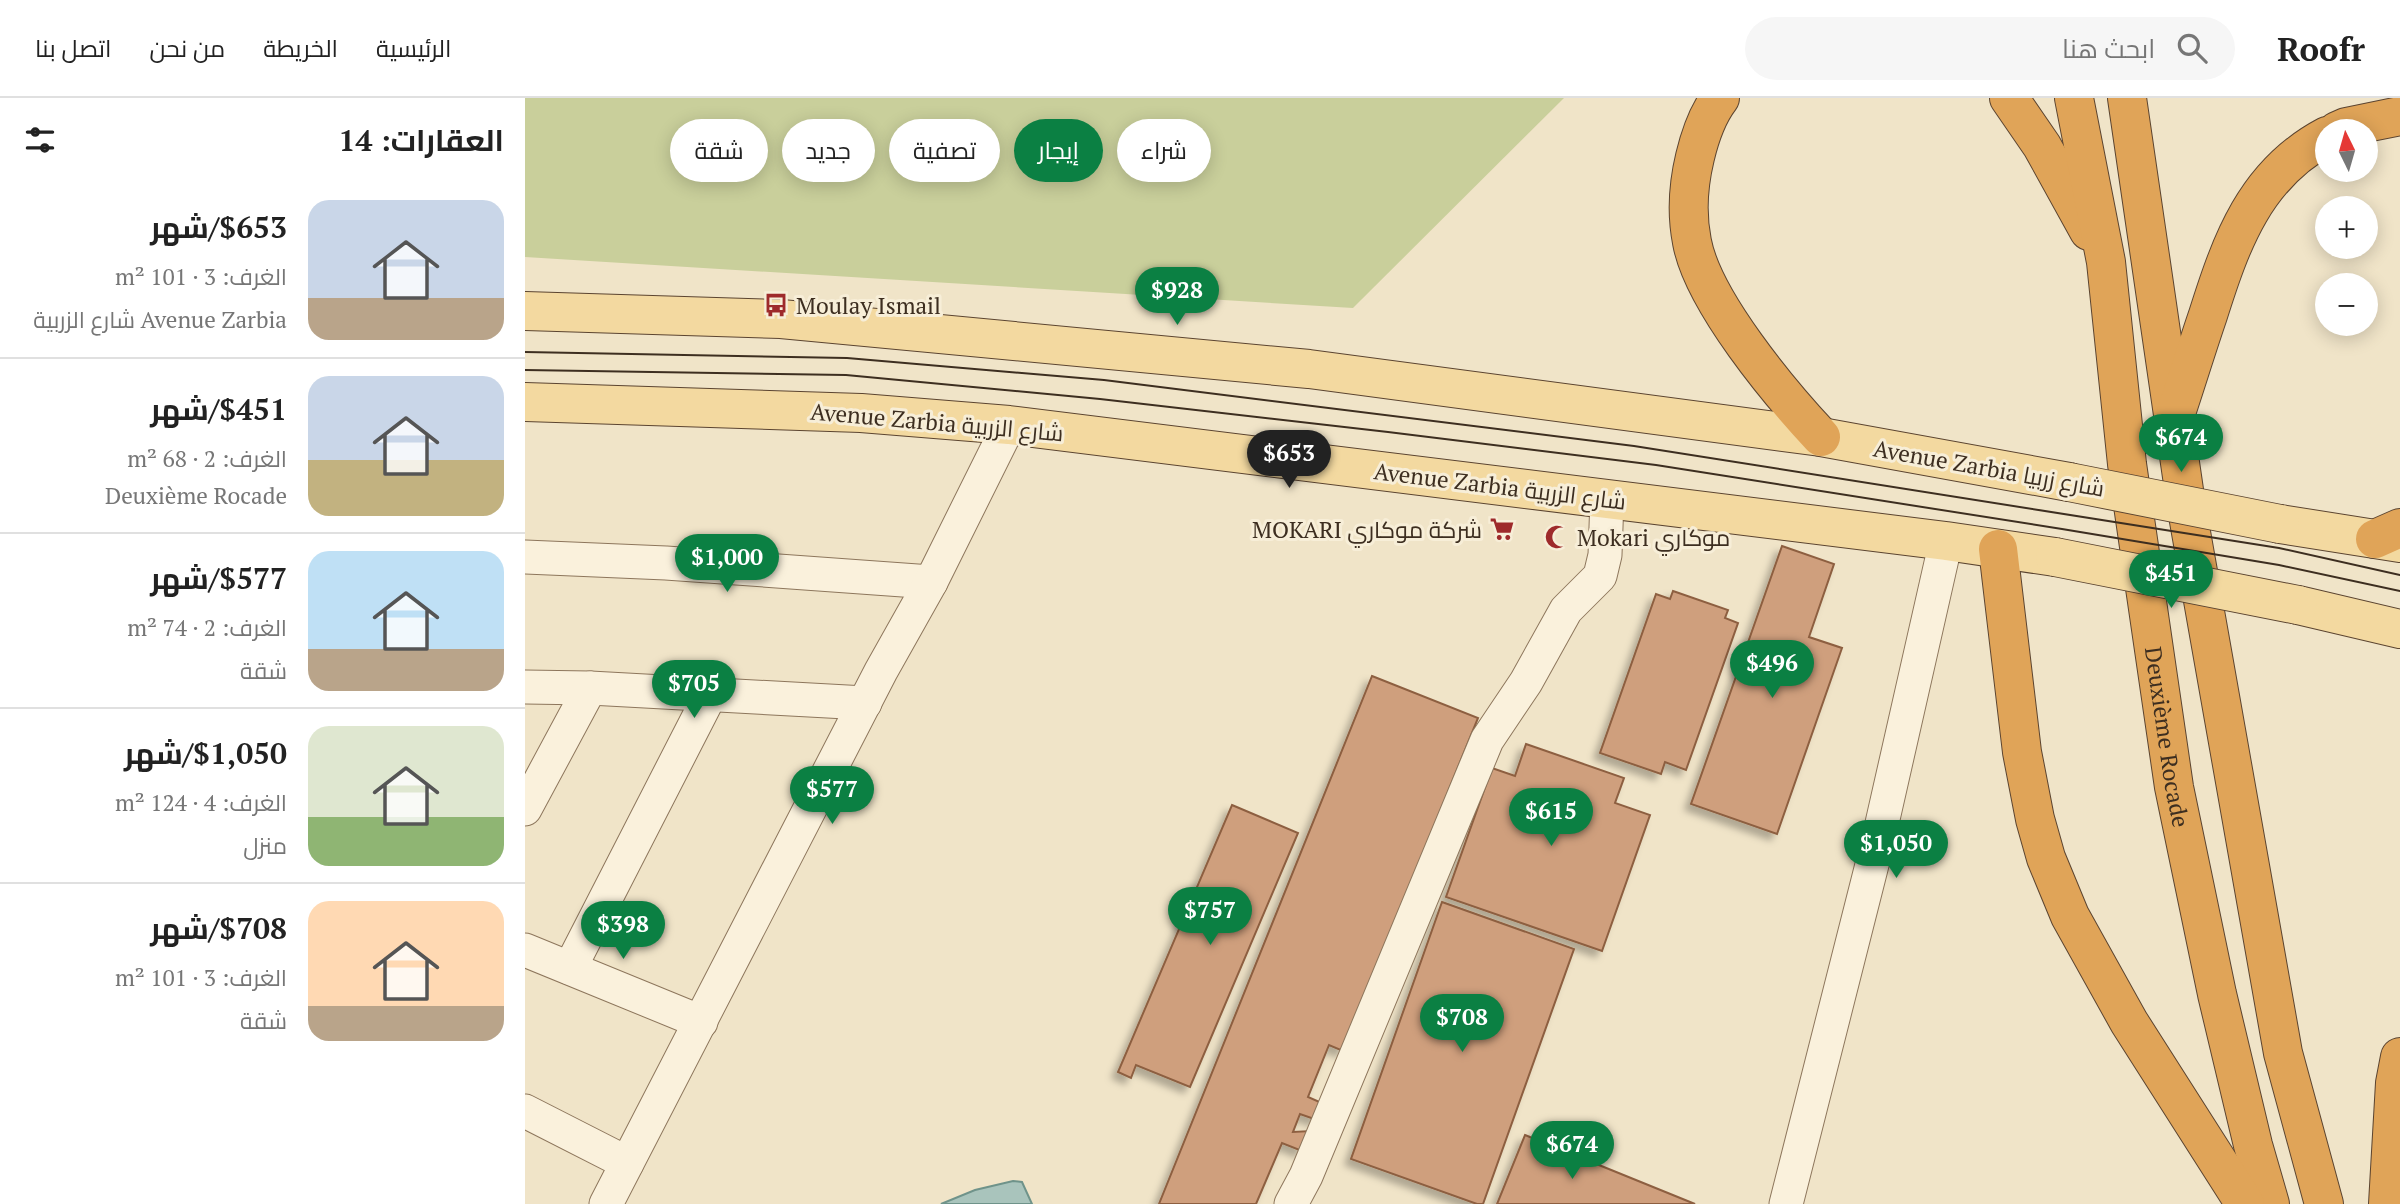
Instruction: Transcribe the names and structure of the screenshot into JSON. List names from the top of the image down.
{
  "streets": {
    "highway": ["Deuxième Rocade"],
    "main road": ["Avenue Zarbia شارع الزربية", "Avenue Zarbia شارع زربيا"]
  },
  "places": {
    "bus stop": ["Moulay Ismail"],
    "supermarket": ["MOKARI شركة موكاري"],
    "mosque": ["Mokari موكاري"]
  },
  "north": "top",
  "page": {
    "header": "Roofr",
    "search": "ابحث هنا",
    "nav": [
      "الرئيسية",
      "الخريطة",
      "من نحن",
      "اتصل بنا"
    ],
    "heading": "العقارات: 14",
    "map_buttons": ["+", "−"],
    "chip": [
      "شراء",
      "إيجار",
      "تصفية",
      "جديد",
      "شقة"
    ],
    "list": [
      {
        "name": "$653/شهر",
        "note": "الغرف: 3 · 101 m² · Avenue Zarbia شارع الزربية"
      },
      {
        "name": "$451/شهر",
        "note": "الغرف: 2 · 68 m² · Deuxième Rocade"
      },
      {
        "name": "$577/شهر",
        "note": "الغرف: 2 · 74 m² · شقة"
      },
      {
        "name": "$1,050/شهر",
        "note": "الغرف: 4 · 124 m² · منزل"
      },
      {
        "name": "$708/شهر",
        "note": "الغرف: 3 · 101 m² · شقة"
      }
    ],
    "price": [
      "$928",
      "$674",
      "$653",
      "$1,000",
      "$451",
      "$496",
      "$705",
      "$577",
      "$615",
      "$1,050",
      "$757",
      "$398",
      "$708",
      "$674"
    ]
  }
}
